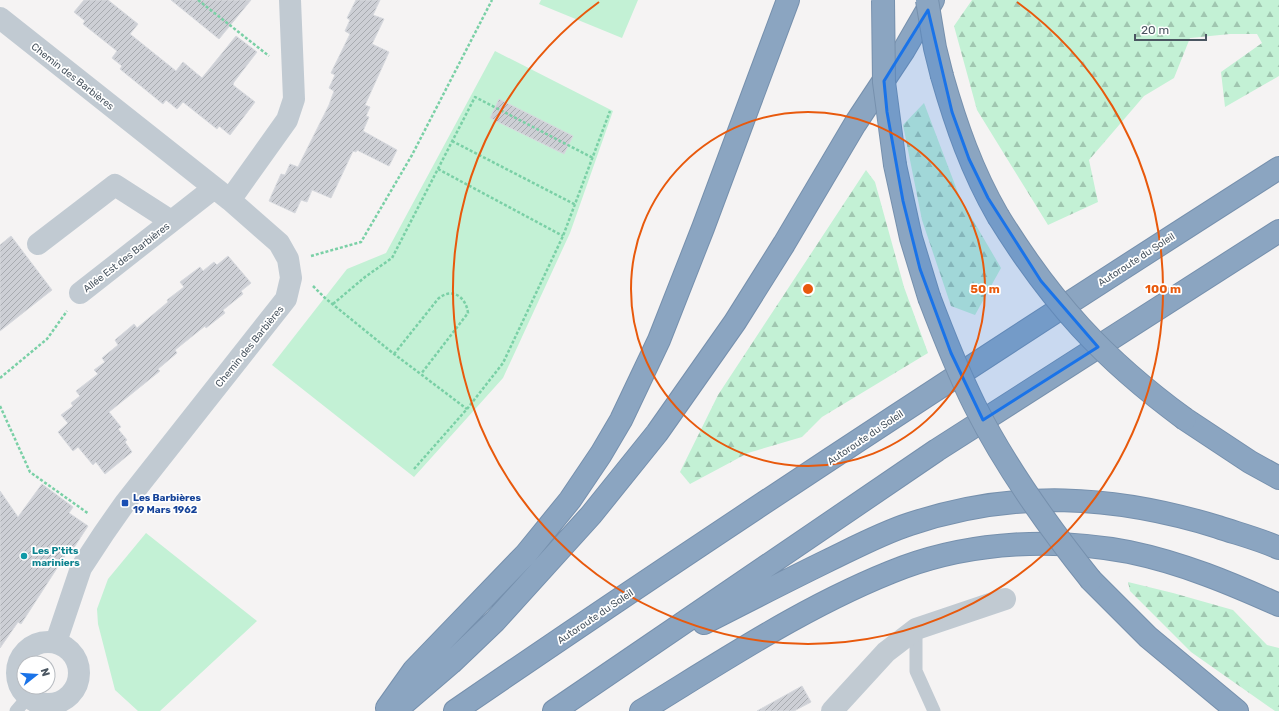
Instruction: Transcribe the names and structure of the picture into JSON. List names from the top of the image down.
{
  "streets": {
    "highway": ["Autoroute du Soleil"],
    "street": ["Chemin des Barbières", "Allée Est des Barbières"]
  },
  "crossings": [
    ["Chemin des Barbières", "Allée Est des Barbières"]
  ],
  "places": {
    "transit": ["Les Barbières 19 Mars 1962"],
    "other": ["Les P'tits mariniers"]
  },
  "scale_bar": "20 m",
  "north": "right",
  "rings": ["50 m", "100 m"]
}
